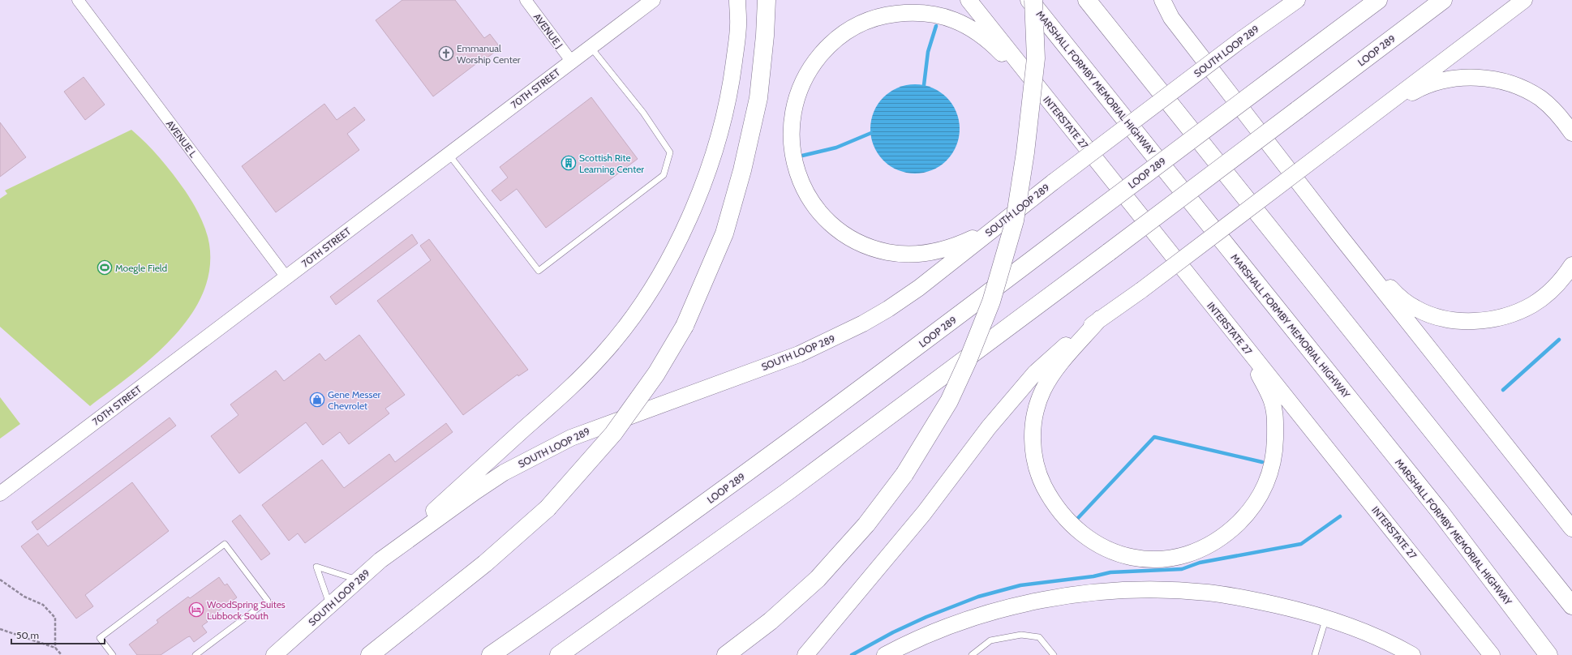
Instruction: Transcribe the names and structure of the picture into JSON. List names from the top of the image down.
{
  "streets": {
    "highway": ["LOOP 289", "MARSHALL FORMBY MEMORIAL HIGHWAY"],
    "main road": ["SOUTH LOOP 289", "INTERSTATE 27"],
    "street": ["AVENUE J", "70TH STREET", "AVENUE L"]
  },
  "crossings": [
    ["AVENUE J", "70TH STREET"],
    ["70TH STREET", "AVENUE L"]
  ],
  "places": {
    "church": ["Emmanual Worship Center"],
    "building": ["Scottish Rite Learning Center"],
    "sports": ["Moegle Field"],
    "shop": ["Gene Messer Chevrolet"],
    "hotel": ["WoodSpring Suites Lubbock South"]
  },
  "scale_bar": "50 m"
}
